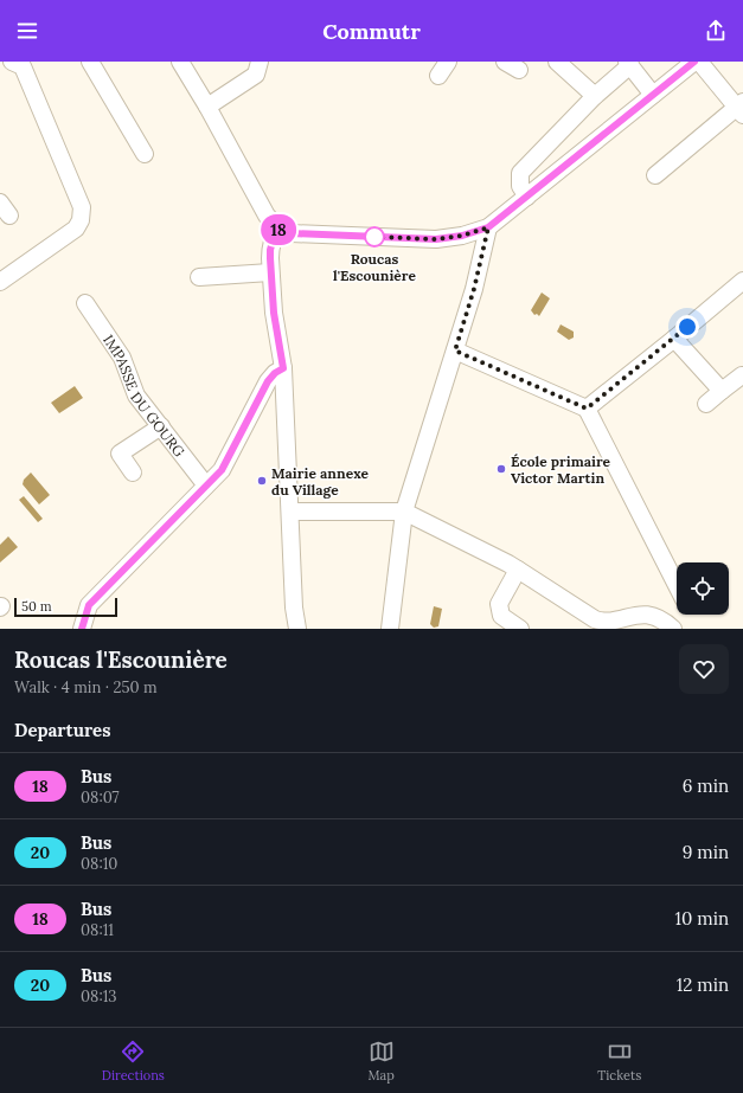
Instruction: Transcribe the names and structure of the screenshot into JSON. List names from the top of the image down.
{
  "streets": {
    "street": ["IMPASSE DU GOURG"]
  },
  "places": ["Roucas l'Escounière", "École primaire Victor Martin", "Mairie annexe du Village"],
  "lines": ["bus line 18"],
  "scale_bar": "50 m",
  "page": {
    "header": "Commutr",
    "on_map": "18",
    "scale": "50 m",
    "heading": [
      ["Roucas l'Escounière", "Walk · 4 min · 250 m"],
      "Departures"
    ],
    "list": [
      {
        "mark": "18",
        "name": "Bus",
        "note": "08:07",
        "value": "6 min"
      },
      {
        "mark": "20",
        "name": "Bus",
        "note": "08:10",
        "value": "9 min"
      },
      {
        "mark": "18",
        "name": "Bus",
        "note": "08:11",
        "value": "10 min"
      },
      {
        "mark": "20",
        "name": "Bus",
        "note": "08:13",
        "value": "12 min"
      }
    ],
    "tabs": ["Directions", "Map", "Tickets"]
  }
}
